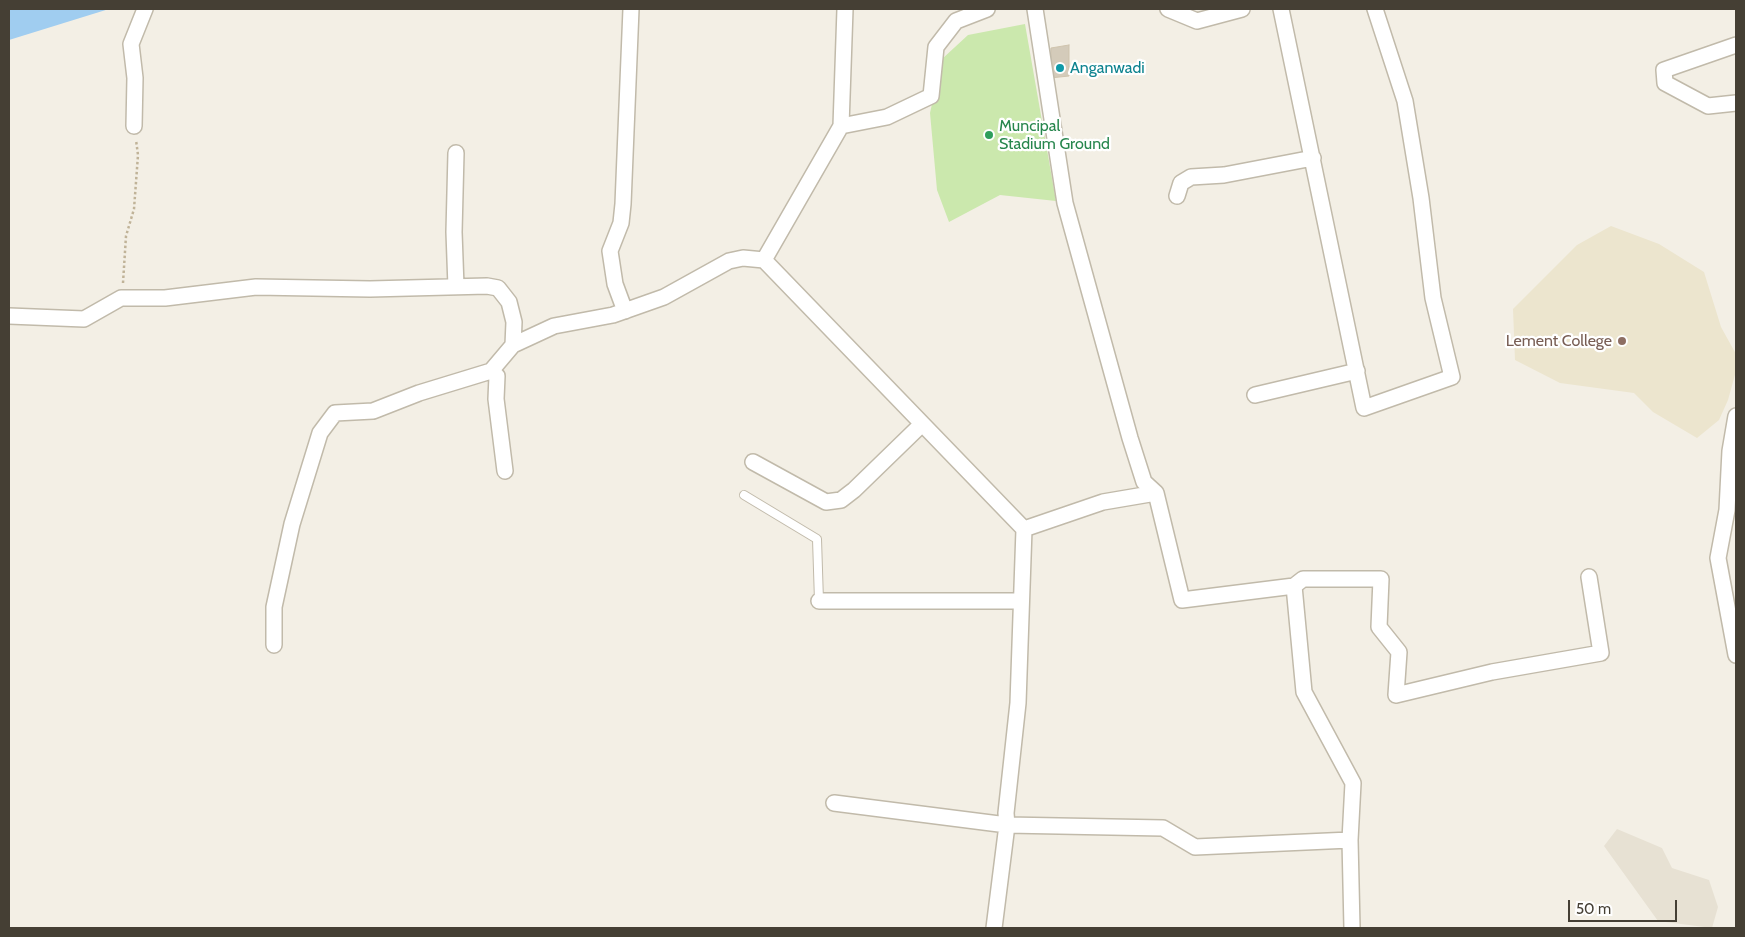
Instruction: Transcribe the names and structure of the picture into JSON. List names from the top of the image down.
{
  "places": ["Anganwadi", "Muncipal Stadium Ground", "Lement College"],
  "scale_bar": "50 m"
}
